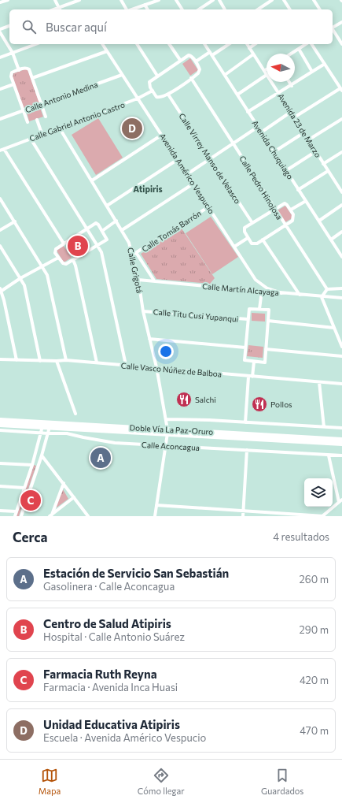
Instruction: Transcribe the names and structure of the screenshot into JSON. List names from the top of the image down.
{
  "streets": {
    "highway": ["Doble Vía La Paz-Oruro"],
    "street": [
      "Calle Antonio Medina",
      "Calle Gabriel Antonio Castro",
      "Avenida 23 de Marzo",
      "Avenida Chuquiago",
      "Calle Virrey Manso de Velasco",
      "Avenida Américo Vespucio",
      "Calle Pedro Hinojosa",
      "Calle Tomás Barrón",
      "Calle Grigotá",
      "Calle Martín Alcayaga",
      "Calle Titu Cusi Yupanqui",
      "Calle Vasco Núñez de Balboa",
      "Calle Aconcagua"
    ]
  },
  "crossings": [
    ["Calle Antonio Medina", "Avenida Américo Vespucio"],
    ["Calle Gabriel Antonio Castro", "Avenida Américo Vespucio"],
    ["Calle Gabriel Antonio Castro", "Calle Grigotá"],
    ["Avenida Américo Vespucio", "Calle Tomás Barrón"],
    ["Avenida Américo Vespucio", "Calle Martín Alcayaga"],
    ["Calle Tomás Barrón", "Calle Grigotá"],
    ["Calle Grigotá", "Calle Martín Alcayaga"],
    ["Calle Grigotá", "Calle Titu Cusi Yupanqui"],
    ["Calle Grigotá", "Calle Vasco Núñez de Balboa"],
    ["Calle Grigotá", "Doble Vía La Paz-Oruro"],
    ["Calle Grigotá", "Calle Aconcagua"]
  ],
  "districts": ["Atipiris"],
  "places": {
    "restaurant": ["Salchi", "Pollos"]
  },
  "north": "left",
  "page": {
    "search": "Buscar aquí",
    "pins": [
      "D",
      "B",
      "A",
      "C"
    ],
    "heading": ["Cerca", "4 resultados"],
    "list": [
      {
        "mark": "A",
        "name": "Estación de Servicio San Sebastián",
        "note": "Gasolinera · Calle Aconcagua",
        "value": "260 m"
      },
      {
        "mark": "B",
        "name": "Centro de Salud Atipiris",
        "note": "Hospital · Calle Antonio Suárez",
        "value": "290 m"
      },
      {
        "mark": "C",
        "name": "Farmacia Ruth Reyna",
        "note": "Farmacia · Avenida Inca Huasi",
        "value": "420 m"
      },
      {
        "mark": "D",
        "name": "Unidad Educativa Atipiris",
        "note": "Escuela · Avenida Américo Vespucio",
        "value": "470 m"
      }
    ],
    "nav": ["Mapa", "Cómo llegar", "Guardados"]
  }
}
